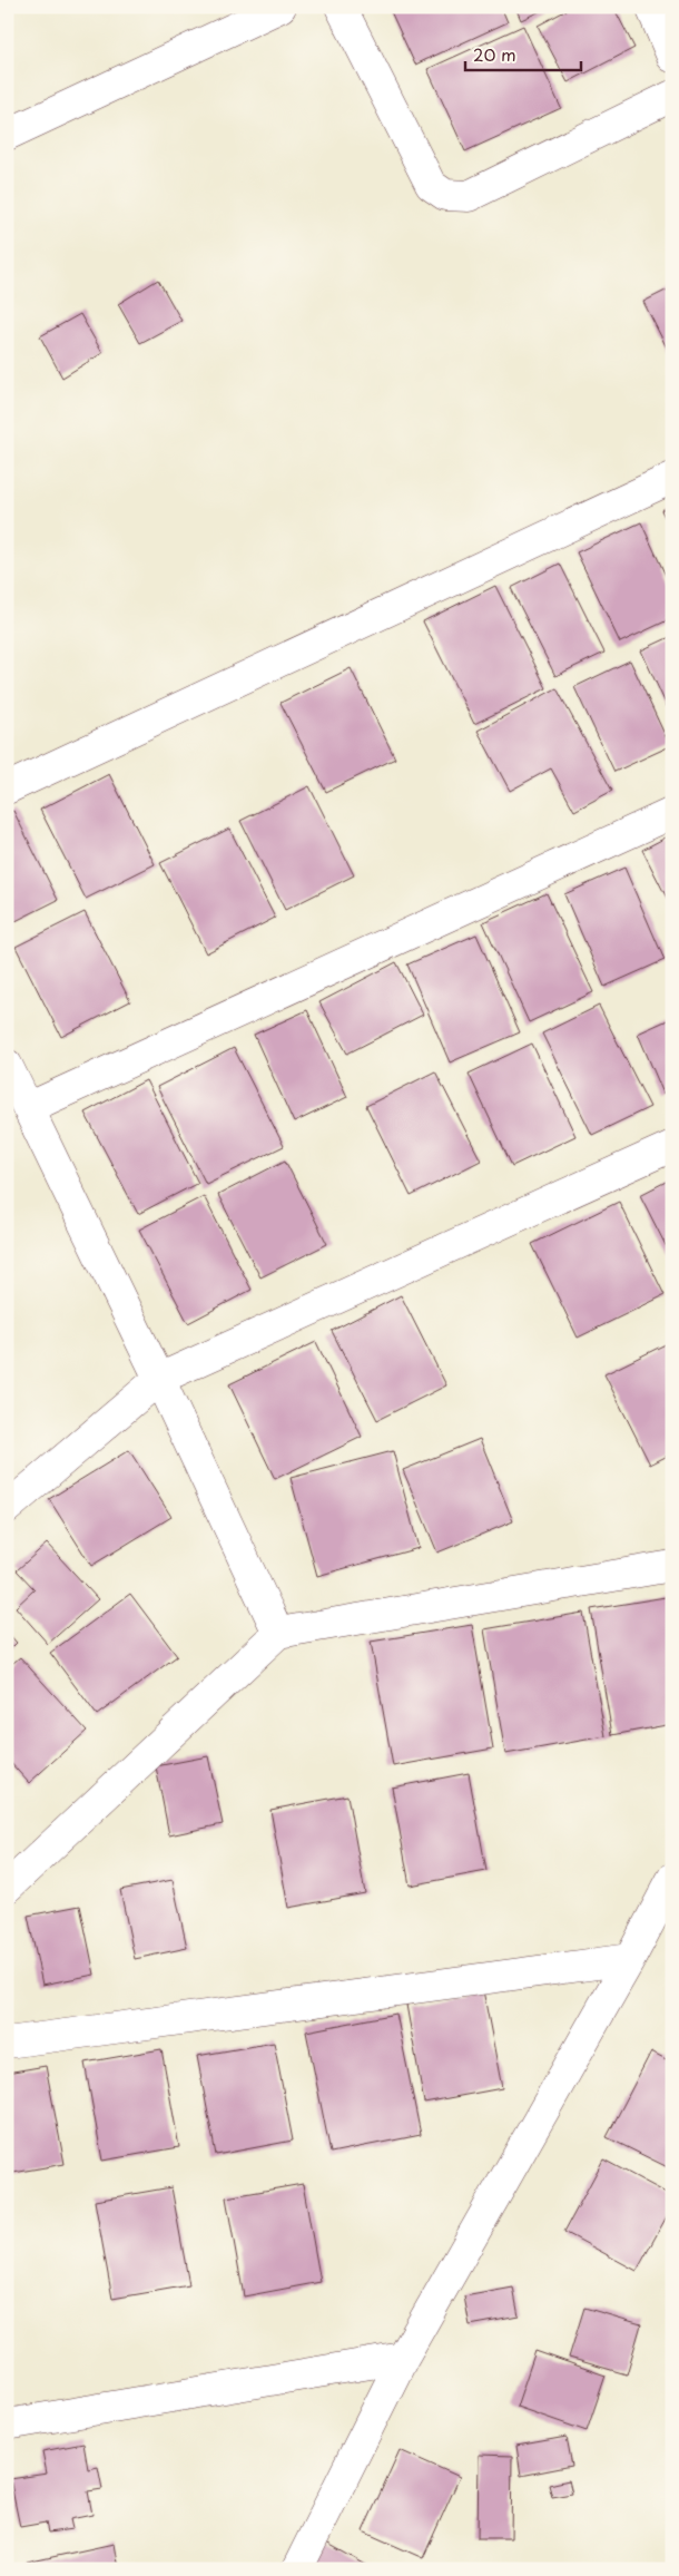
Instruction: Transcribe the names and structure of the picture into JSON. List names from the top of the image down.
{
  "scale_bar": "20 m"
}
